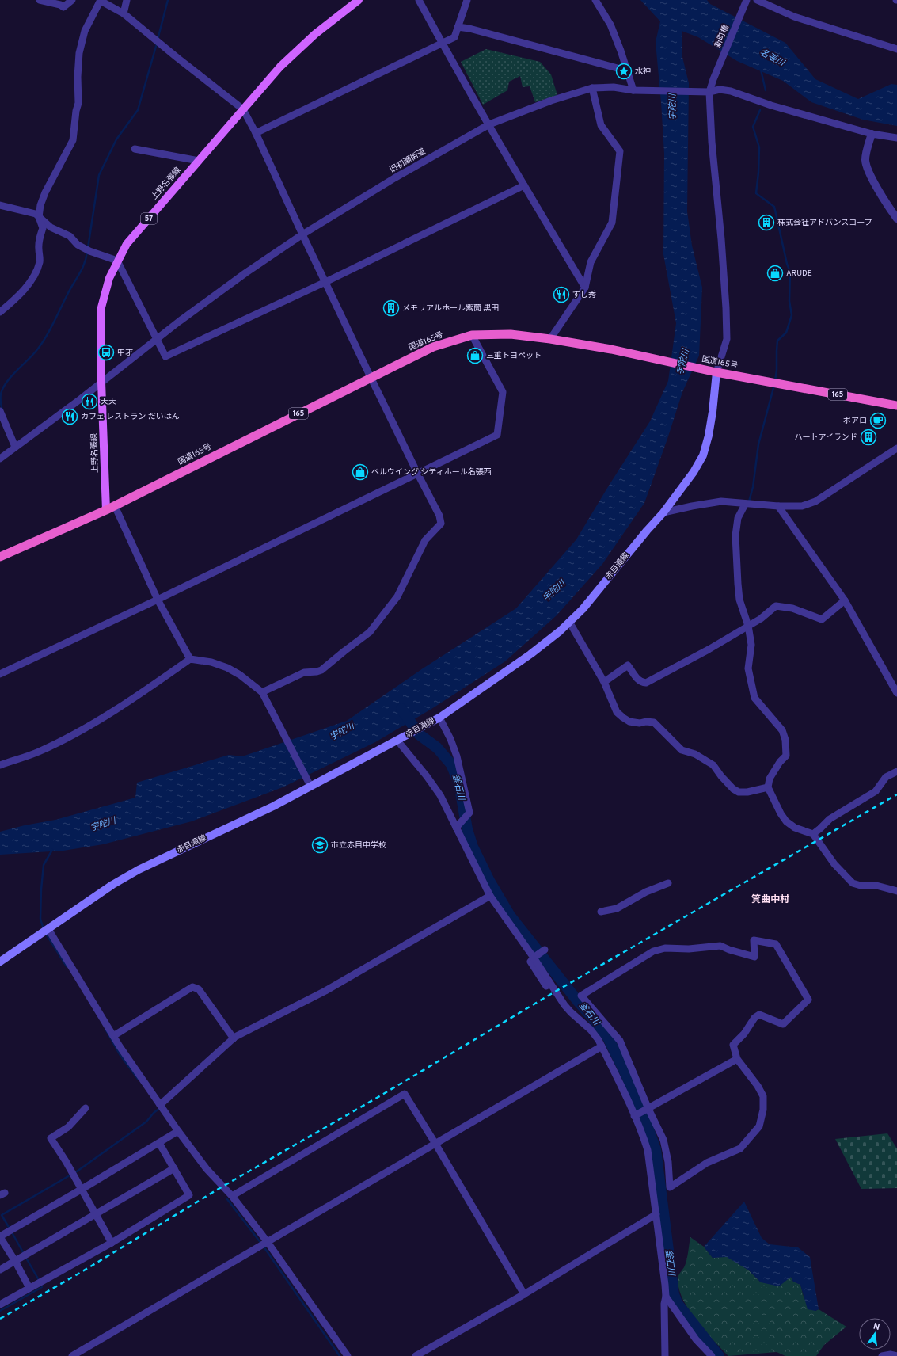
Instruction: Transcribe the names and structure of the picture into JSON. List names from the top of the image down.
{
  "streets": {
    "highway": ["国道165号", "165"],
    "main road": ["上野名張線", "57", "赤目滝線"],
    "street": ["新町橋", "旧初瀬街道"]
  },
  "crossings": [
    ["新町橋", "旧初瀬街道"],
    ["旧初瀬街道", "上野名張線"],
    ["上野名張線", "国道165号"],
    ["国道165号", "赤目滝線"]
  ],
  "districts": ["箕曲中村"],
  "water": ["名張川", "宇陀川", "釜石川"],
  "places": {
    "place": ["水神"],
    "building": ["株式会社アドバンスコープ", "メモリアルホール紫蘭 黒田", "ハートアイランド"],
    "shop": ["ARUDE", "三重トヨペット", "ベルウイング シティホール名張西"],
    "restaurant": ["すし秀", "天天", "カフェ レストラン だいはん"],
    "bus stop": ["中才"],
    "cafe": ["ポアロ"],
    "school or university": ["市立赤目中学校"]
  },
  "north": "top"
}
